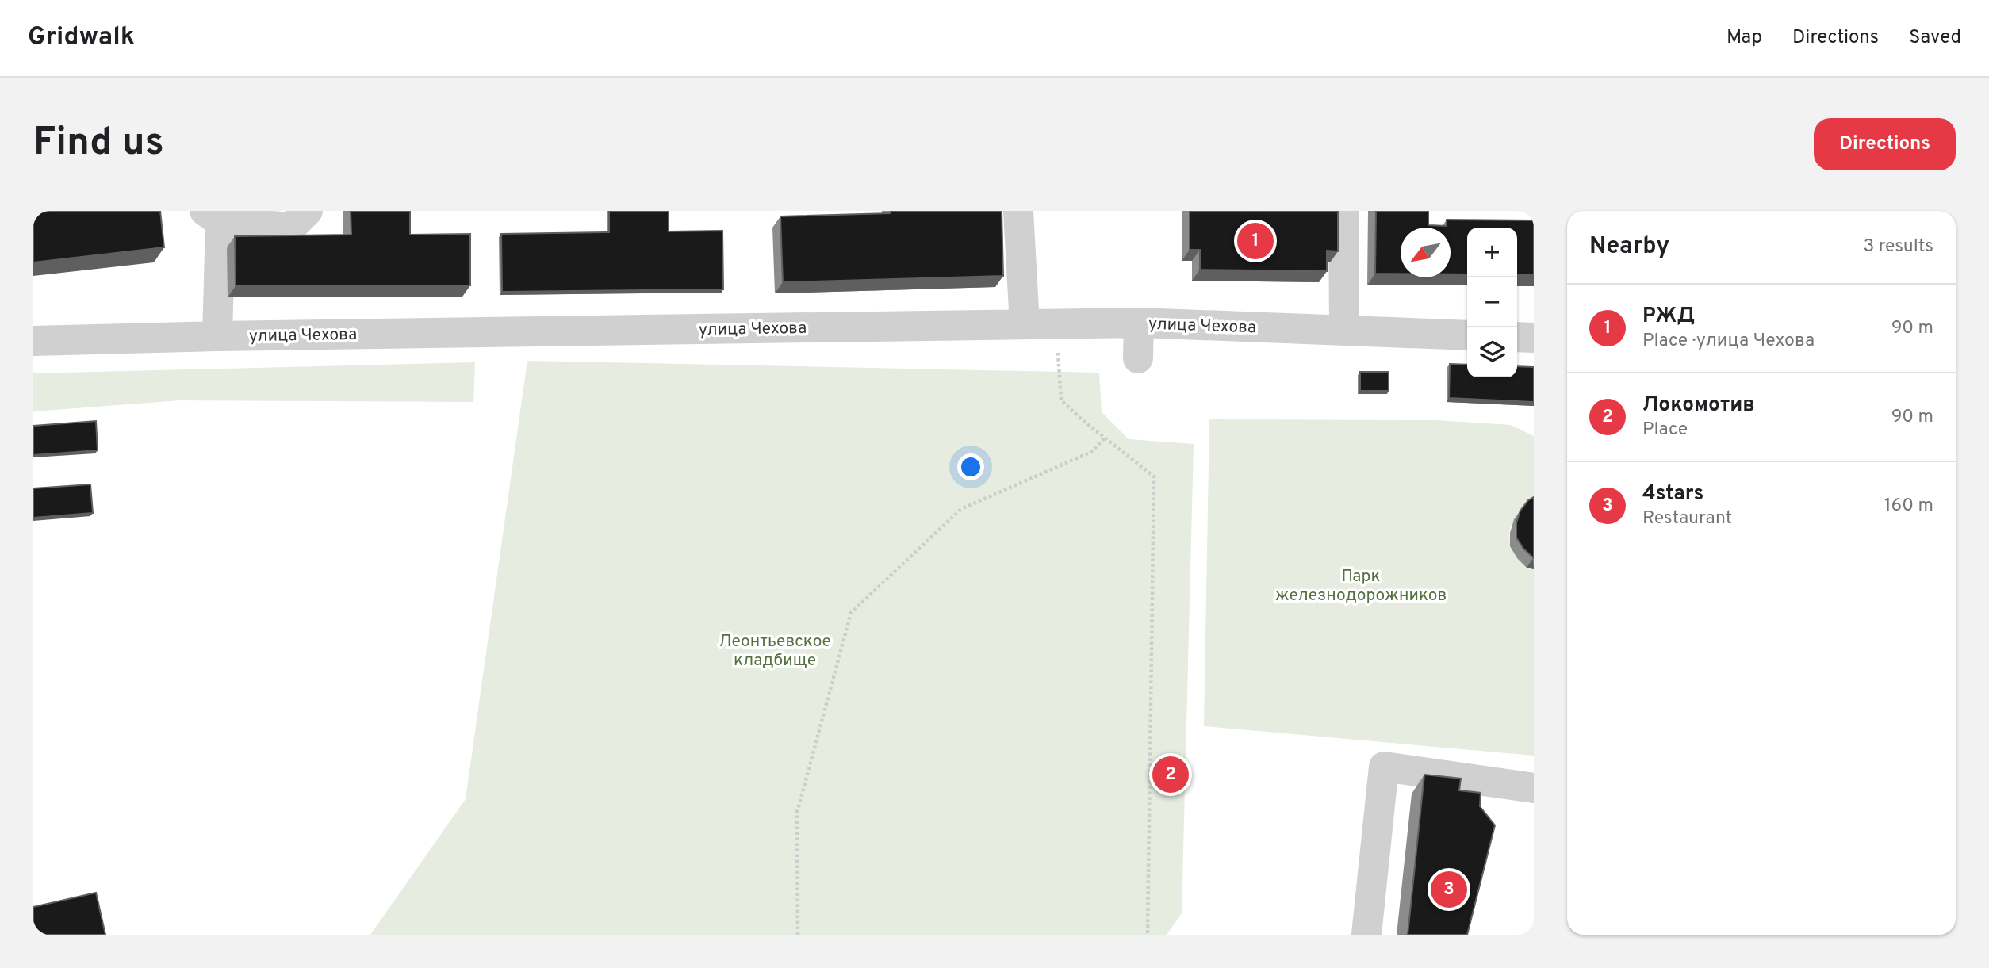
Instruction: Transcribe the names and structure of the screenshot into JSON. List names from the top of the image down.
{
  "streets": {
    "street": ["улица Чехова"]
  },
  "parks": ["Парк железнодорожников", "Леонтьевское кладбище"],
  "north": "bottom left",
  "page": {
    "header": "Gridwalk",
    "nav": ["Map", "Directions", "Saved"],
    "buttons": "Directions",
    "title": "Find us",
    "heading": ["Nearby", "3 results"],
    "pins": ["1", "2", "3"],
    "map_buttons": ["+", "−"],
    "list": [
      {
        "mark": "1",
        "name": "РЖД",
        "note": "Place · улица Чехова",
        "value": "90 m"
      },
      {
        "mark": "2",
        "name": "Локомотив",
        "note": "Place",
        "value": "90 m"
      },
      {
        "mark": "3",
        "name": "4stars",
        "note": "Restaurant",
        "value": "160 m"
      }
    ]
  }
}
